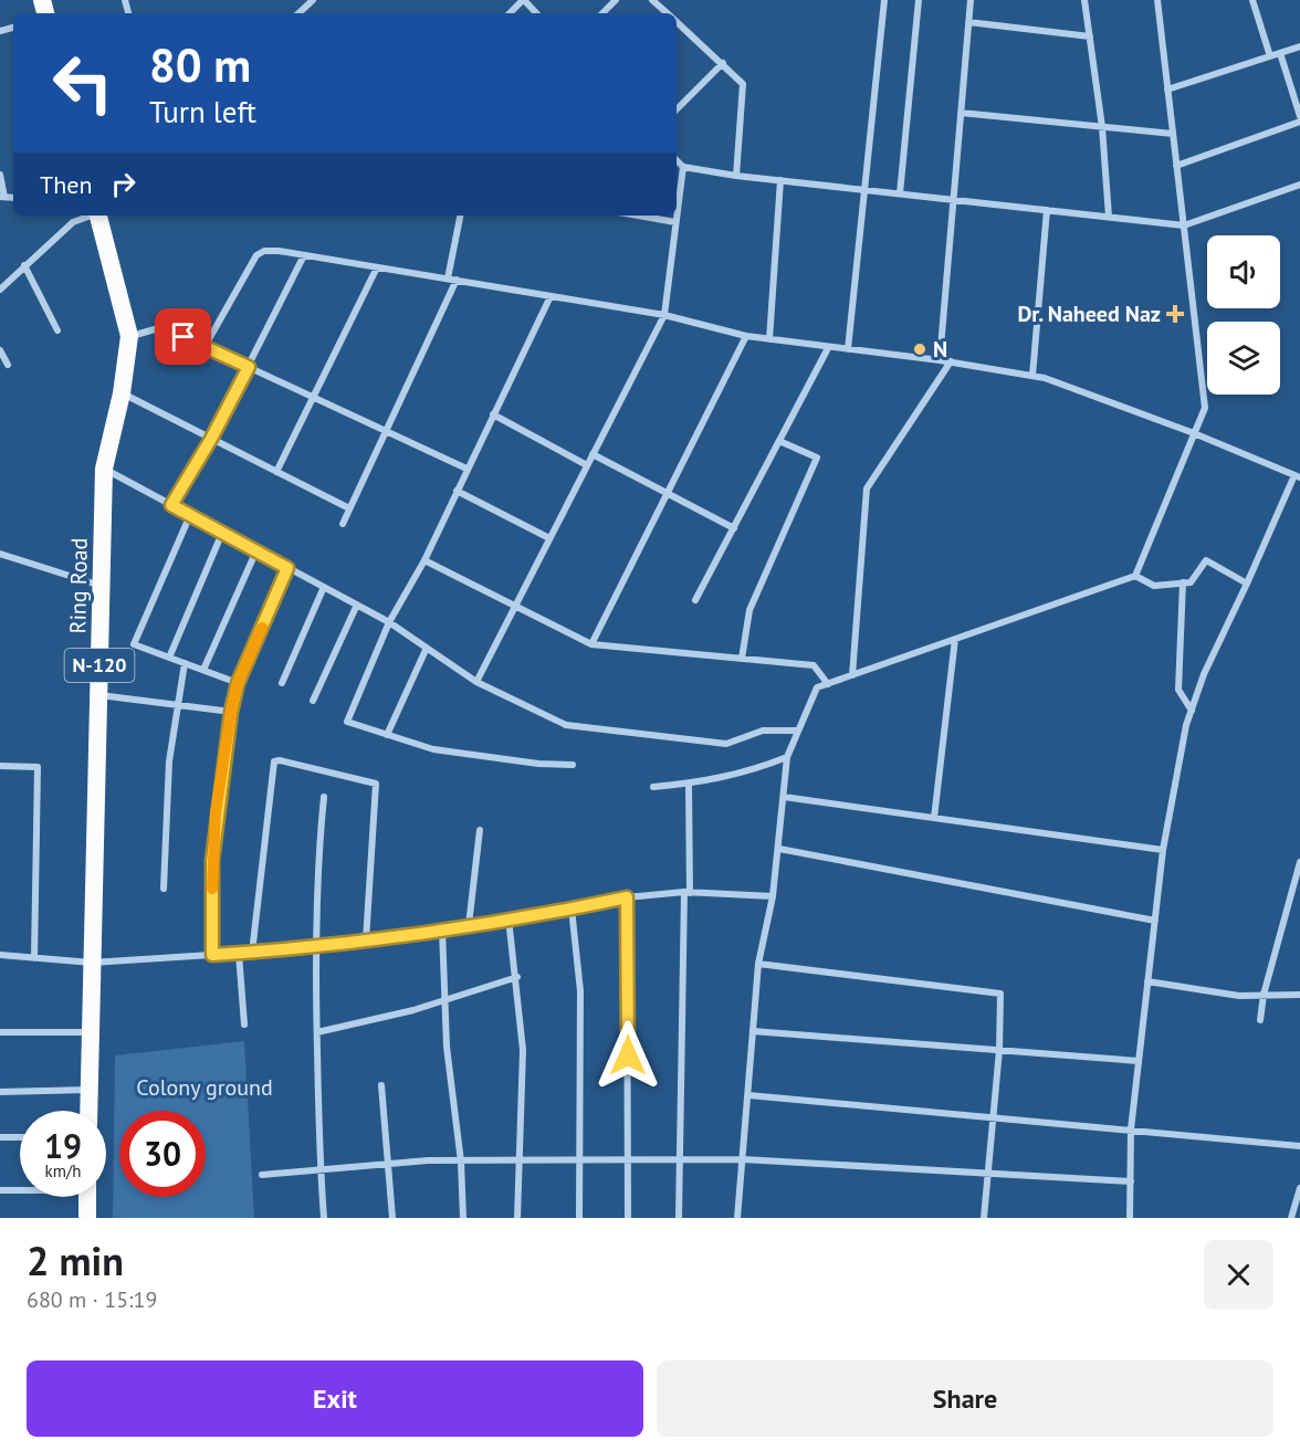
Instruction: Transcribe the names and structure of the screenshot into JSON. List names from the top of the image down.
{
  "streets": {
    "highway": ["Ring Road", "N-120"]
  },
  "parks": ["Colony ground"],
  "places": {
    "health": ["Dr. Naheed Naz"],
    "other": ["N"]
  },
  "page": {
    "turn": ["80 m", "Turn left"],
    "then": "Then",
    "speed": "19 km/h",
    "limit": "30",
    "heading": ["2 min", "680 m · 15:19"],
    "buttons": ["Exit", "Share"]
  }
}
